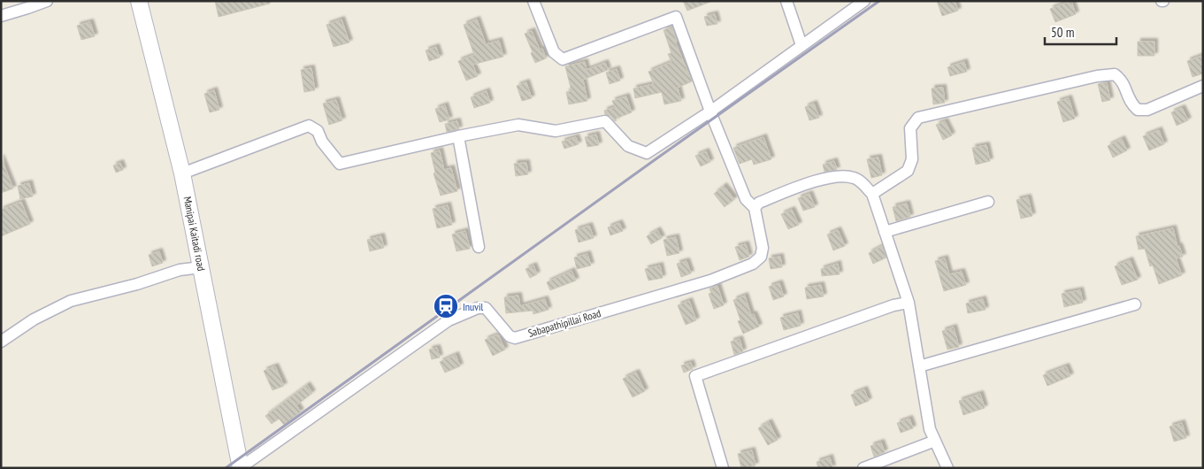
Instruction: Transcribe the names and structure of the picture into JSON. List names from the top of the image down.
{
  "streets": {
    "main road": ["Manipai Kaitadi road"],
    "street": ["Sabapathipillai Road"]
  },
  "crossings": [
    ["Manipai Kaitadi road", "Sabapathipillai Road"]
  ],
  "places": {
    "station": ["Inuvil"]
  },
  "scale_bar": "50 m"
}
